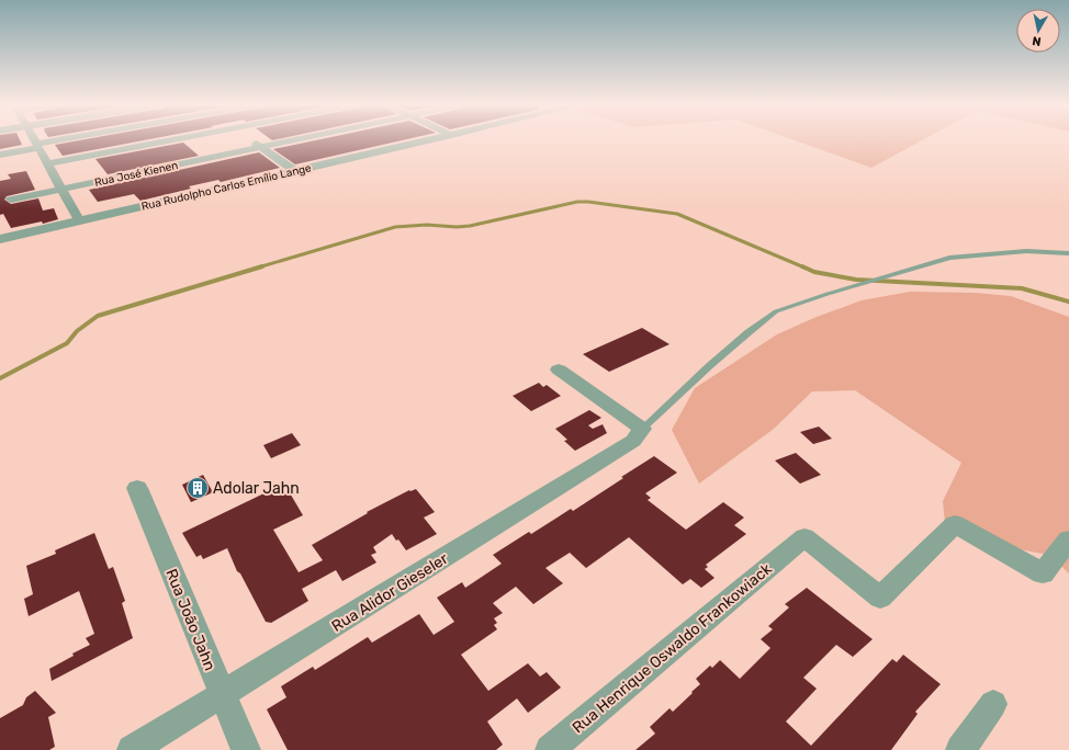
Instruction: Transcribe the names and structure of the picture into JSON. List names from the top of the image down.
{
  "streets": {
    "street": [
      "Rua José Kienen",
      "Rua Rudolpho Carlos Emílio Lange",
      "Rua Alidor Gieseler",
      "Rua João Jahn",
      "Rua Henrique Oswaldo Frankowiack"
    ]
  },
  "crossings": [
    ["Rua Alidor Gieseler", "Rua João Jahn"]
  ],
  "places": {
    "building": ["Adolar Jahn"]
  },
  "north": "bottom"
}
